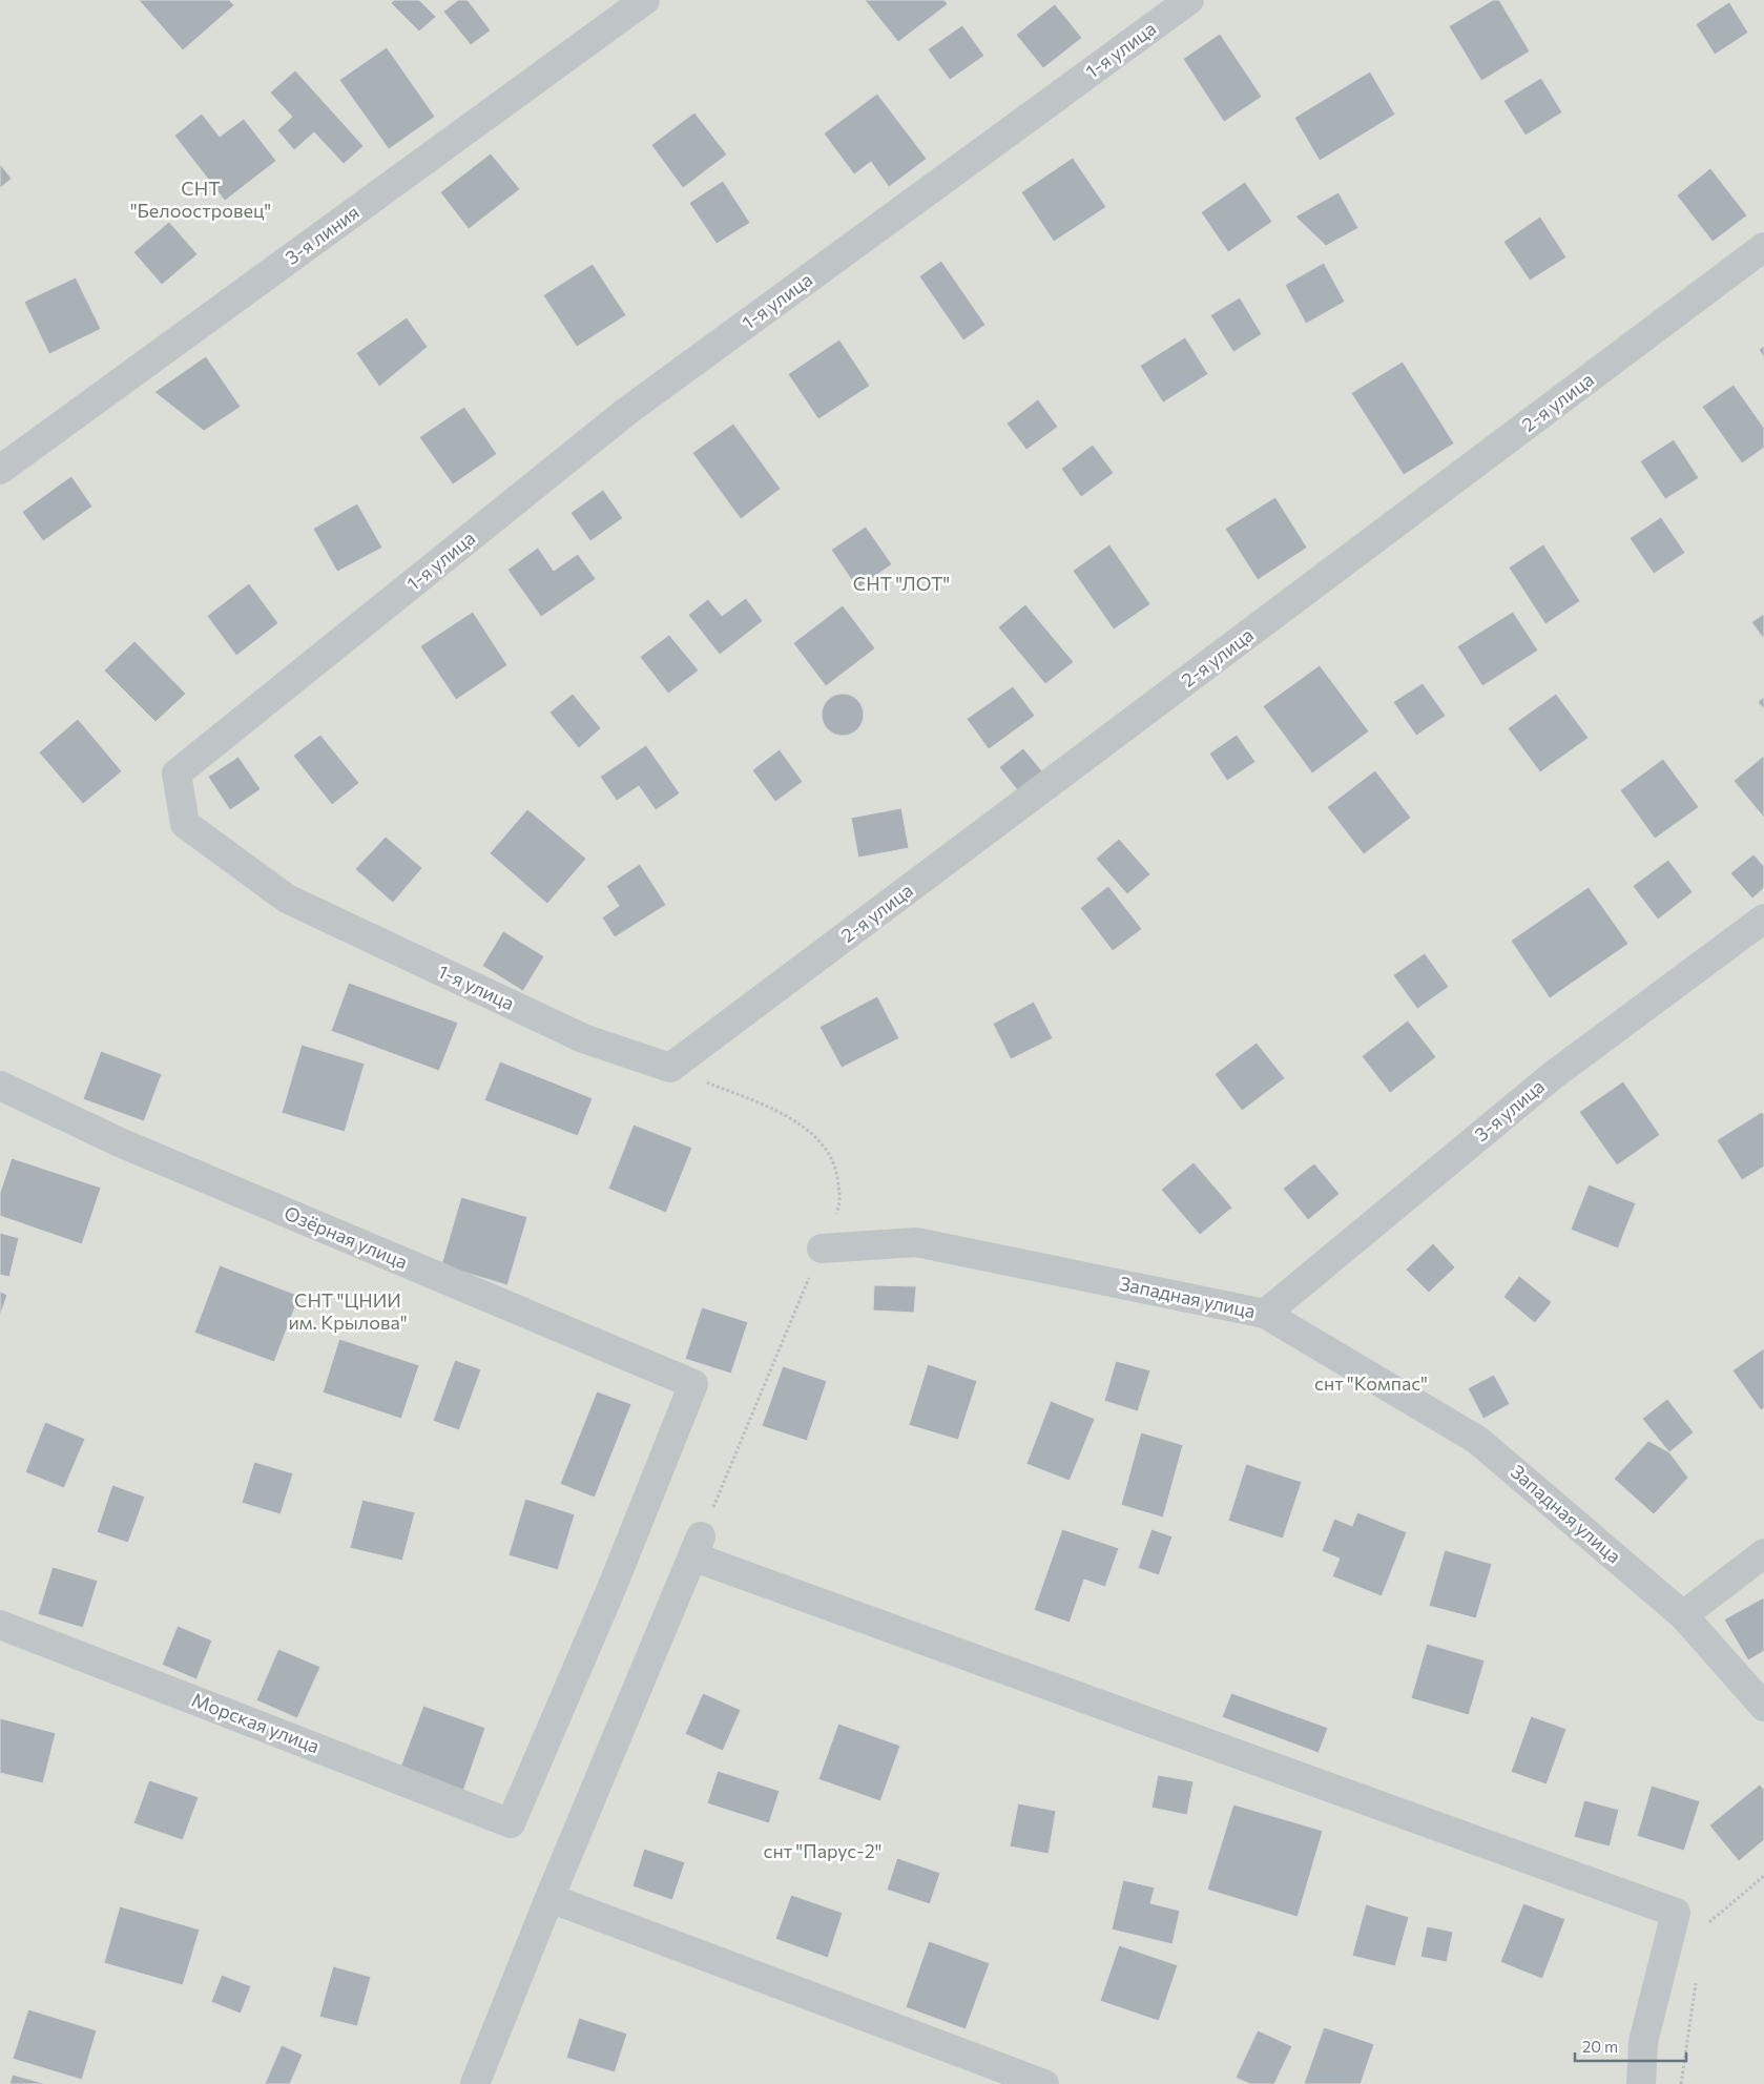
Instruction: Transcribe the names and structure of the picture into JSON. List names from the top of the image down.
{
  "streets": {
    "street": [
      "1-я улица",
      "3-я линия",
      "2-я улица",
      "3-я улица",
      "Озёрная улица",
      "Западная улица",
      "Морская улица"
    ]
  },
  "crossings": [
    ["1-я улица", "2-я улица"],
    ["3-я улица", "Западная улица"],
    ["Озёрная улица", "Морская улица"]
  ],
  "parks": [
    "СНТ \"Белоостровец\"",
    "СНТ \"ЛОТ\"",
    "СНТ \"ЦНИИ им. Крылова\"",
    "снт \"Компас\"",
    "снт \"Парус-2\""
  ],
  "scale_bar": "20 m"
}
